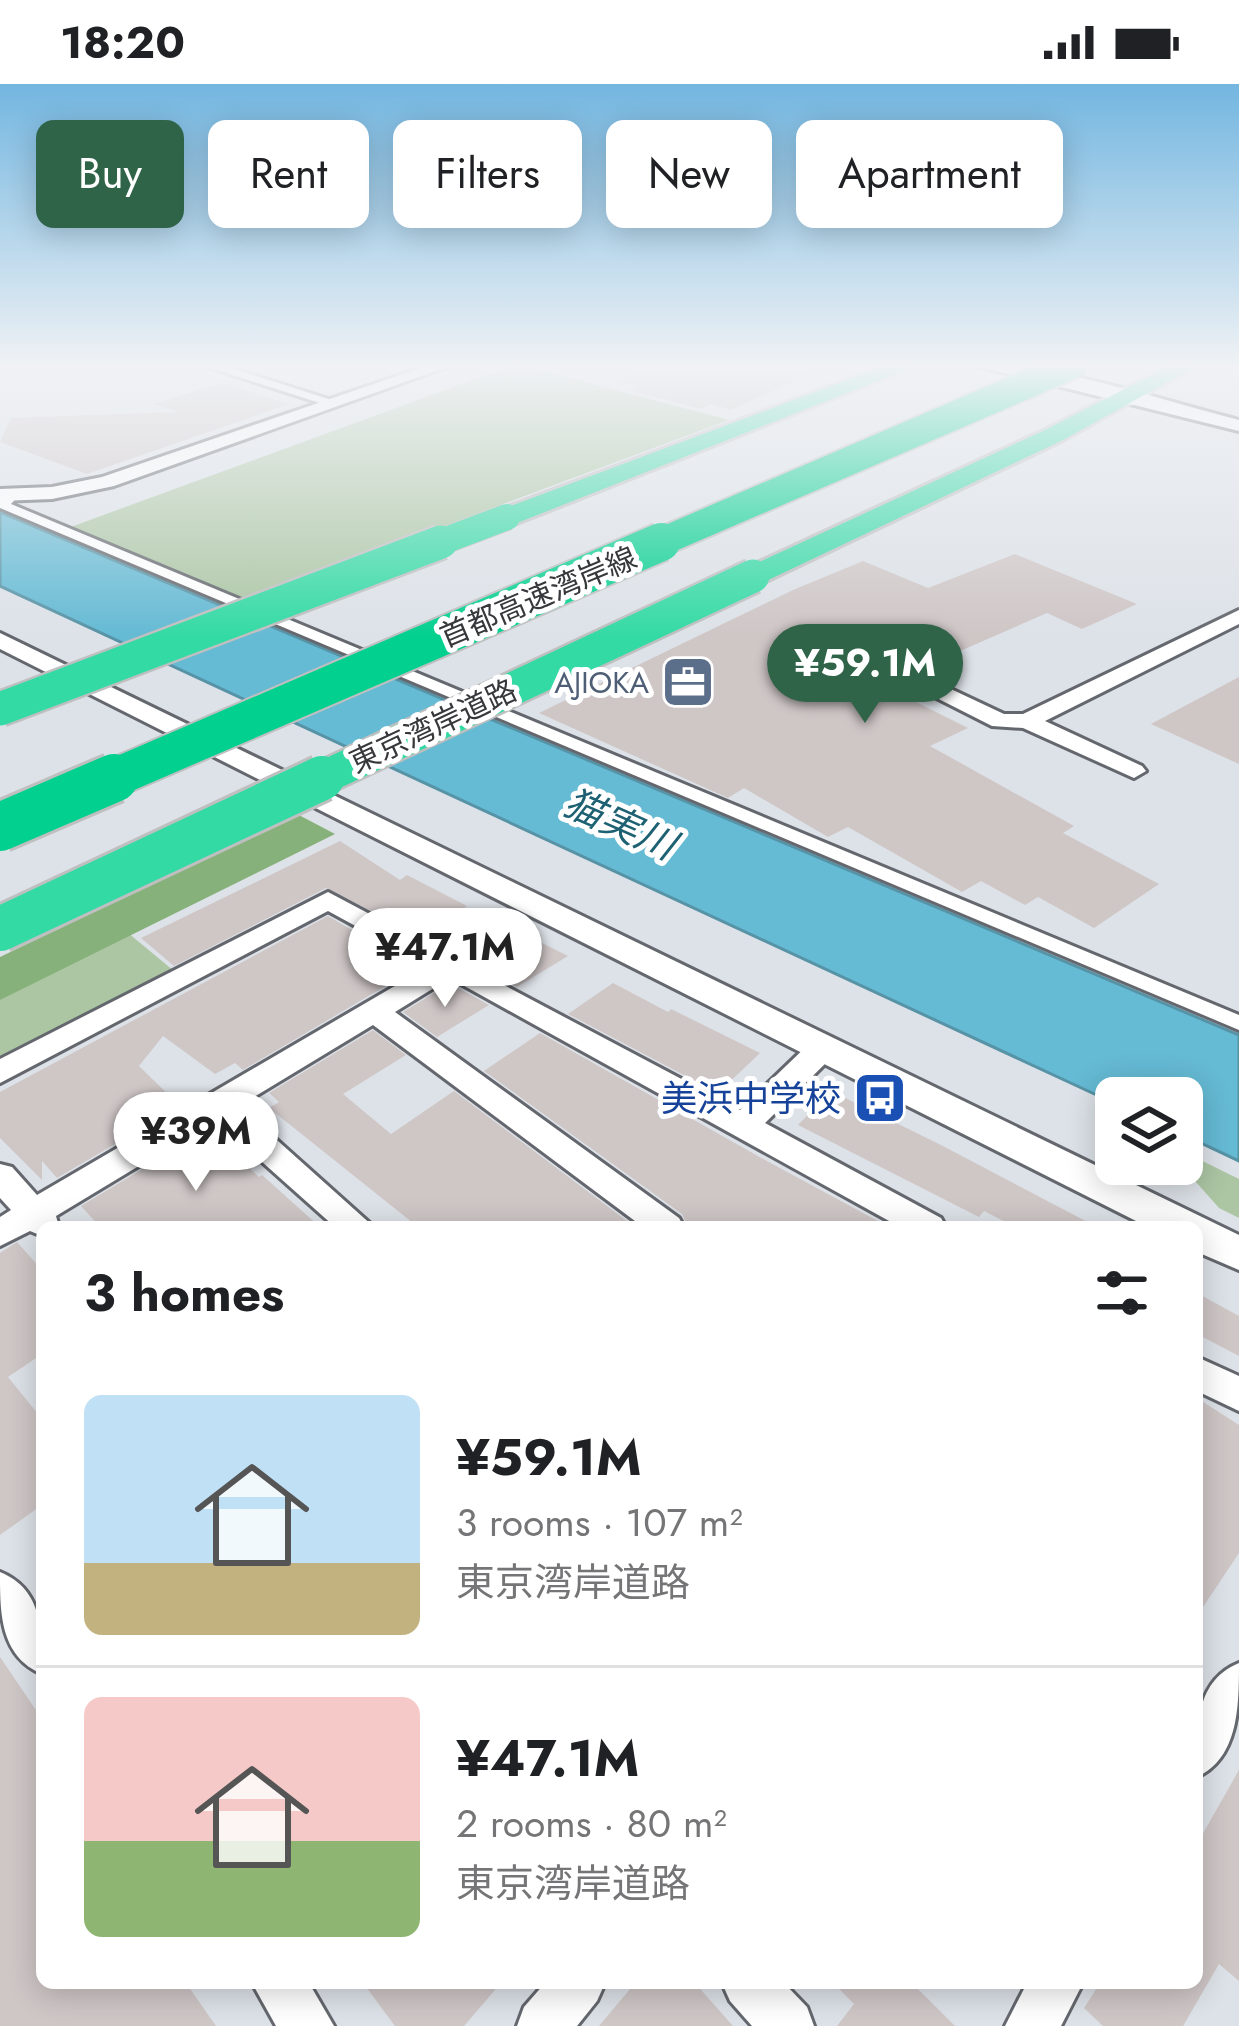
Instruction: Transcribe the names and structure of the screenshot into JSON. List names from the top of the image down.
{
  "streets": {
    "highway": ["首都高速湾岸線", "東京湾岸道路"]
  },
  "water": ["猫実川"],
  "places": {
    "office": ["AJIOKA"],
    "bus stop": ["美浜中学校"]
  },
  "page": {
    "status": "18:20",
    "chip": [
      "Buy",
      "Rent",
      "Filters",
      "New",
      "Apartment"
    ],
    "price": ["¥59.1M", "¥47.1M", "¥39M"],
    "heading": "3 homes",
    "list": [
      {
        "name": "¥59.1M",
        "note": "3 rooms · 107 m² · 東京湾岸道路"
      },
      {
        "name": "¥47.1M",
        "note": "2 rooms · 80 m² · 東京湾岸道路"
      }
    ]
  }
}
